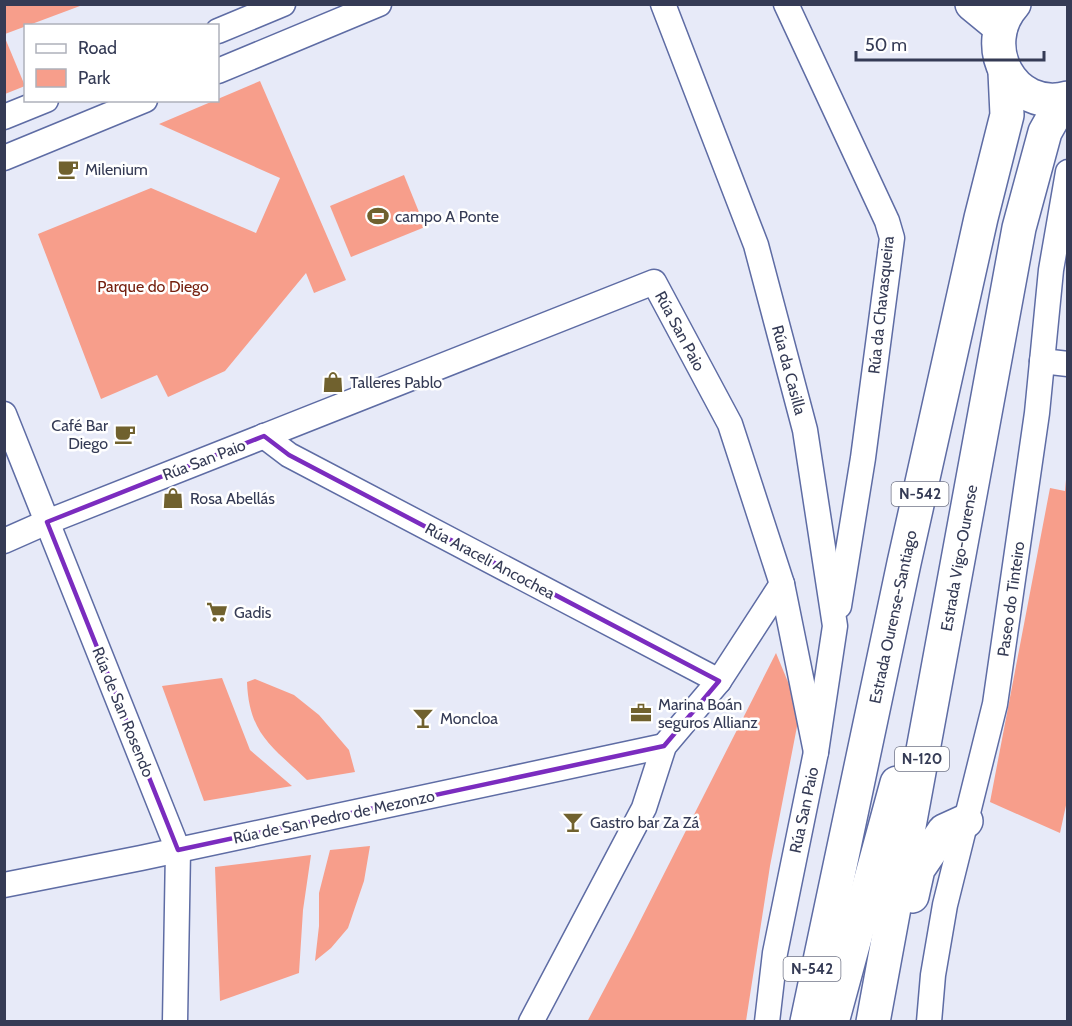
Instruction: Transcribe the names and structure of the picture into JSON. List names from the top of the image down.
{
  "streets": {
    "highway": [
      "N-542",
      "Estrada Vigo-Ourense",
      "Estrada Ourense-Santiago",
      "N-120"
    ],
    "street": [
      "Rúa da Chavasqueira",
      "Rúa San Paio",
      "Rúa da Casilla",
      "Rúa Araceli Ancochea",
      "Paseo do Tinteiro",
      "Rúa de San Rosendo",
      "Rúa de San Pedro de Mezonzo"
    ]
  },
  "crossings": [
    ["Rúa da Chavasqueira", "Rúa da Casilla"],
    ["Rúa San Paio", "Rúa da Casilla"],
    ["Rúa San Paio", "Rúa Araceli Ancochea"],
    ["Rúa San Paio", "Rúa de San Rosendo"],
    ["N-542", "Estrada Vigo-Ourense"],
    ["N-542", "Estrada Ourense-Santiago"],
    ["Estrada Vigo-Ourense", "N-120"],
    ["Estrada Ourense-Santiago", "N-120"],
    ["Rúa de San Rosendo", "Rúa de San Pedro de Mezonzo"]
  ],
  "parks": ["Parque do Diego"],
  "places": {
    "cafe": ["Milenium", "Café Bar Diego"],
    "sports": ["campo A Ponte"],
    "shop": ["Talleres Pablo", "Rosa Abellás"],
    "supermarket": ["Gadis"],
    "office": ["Marina Boán seguros Allianz"],
    "bar": ["Moncloa", "Gastro bar Za Zá"]
  },
  "legend": ["Road", "Park"],
  "scale_bar": "50 m"
}
